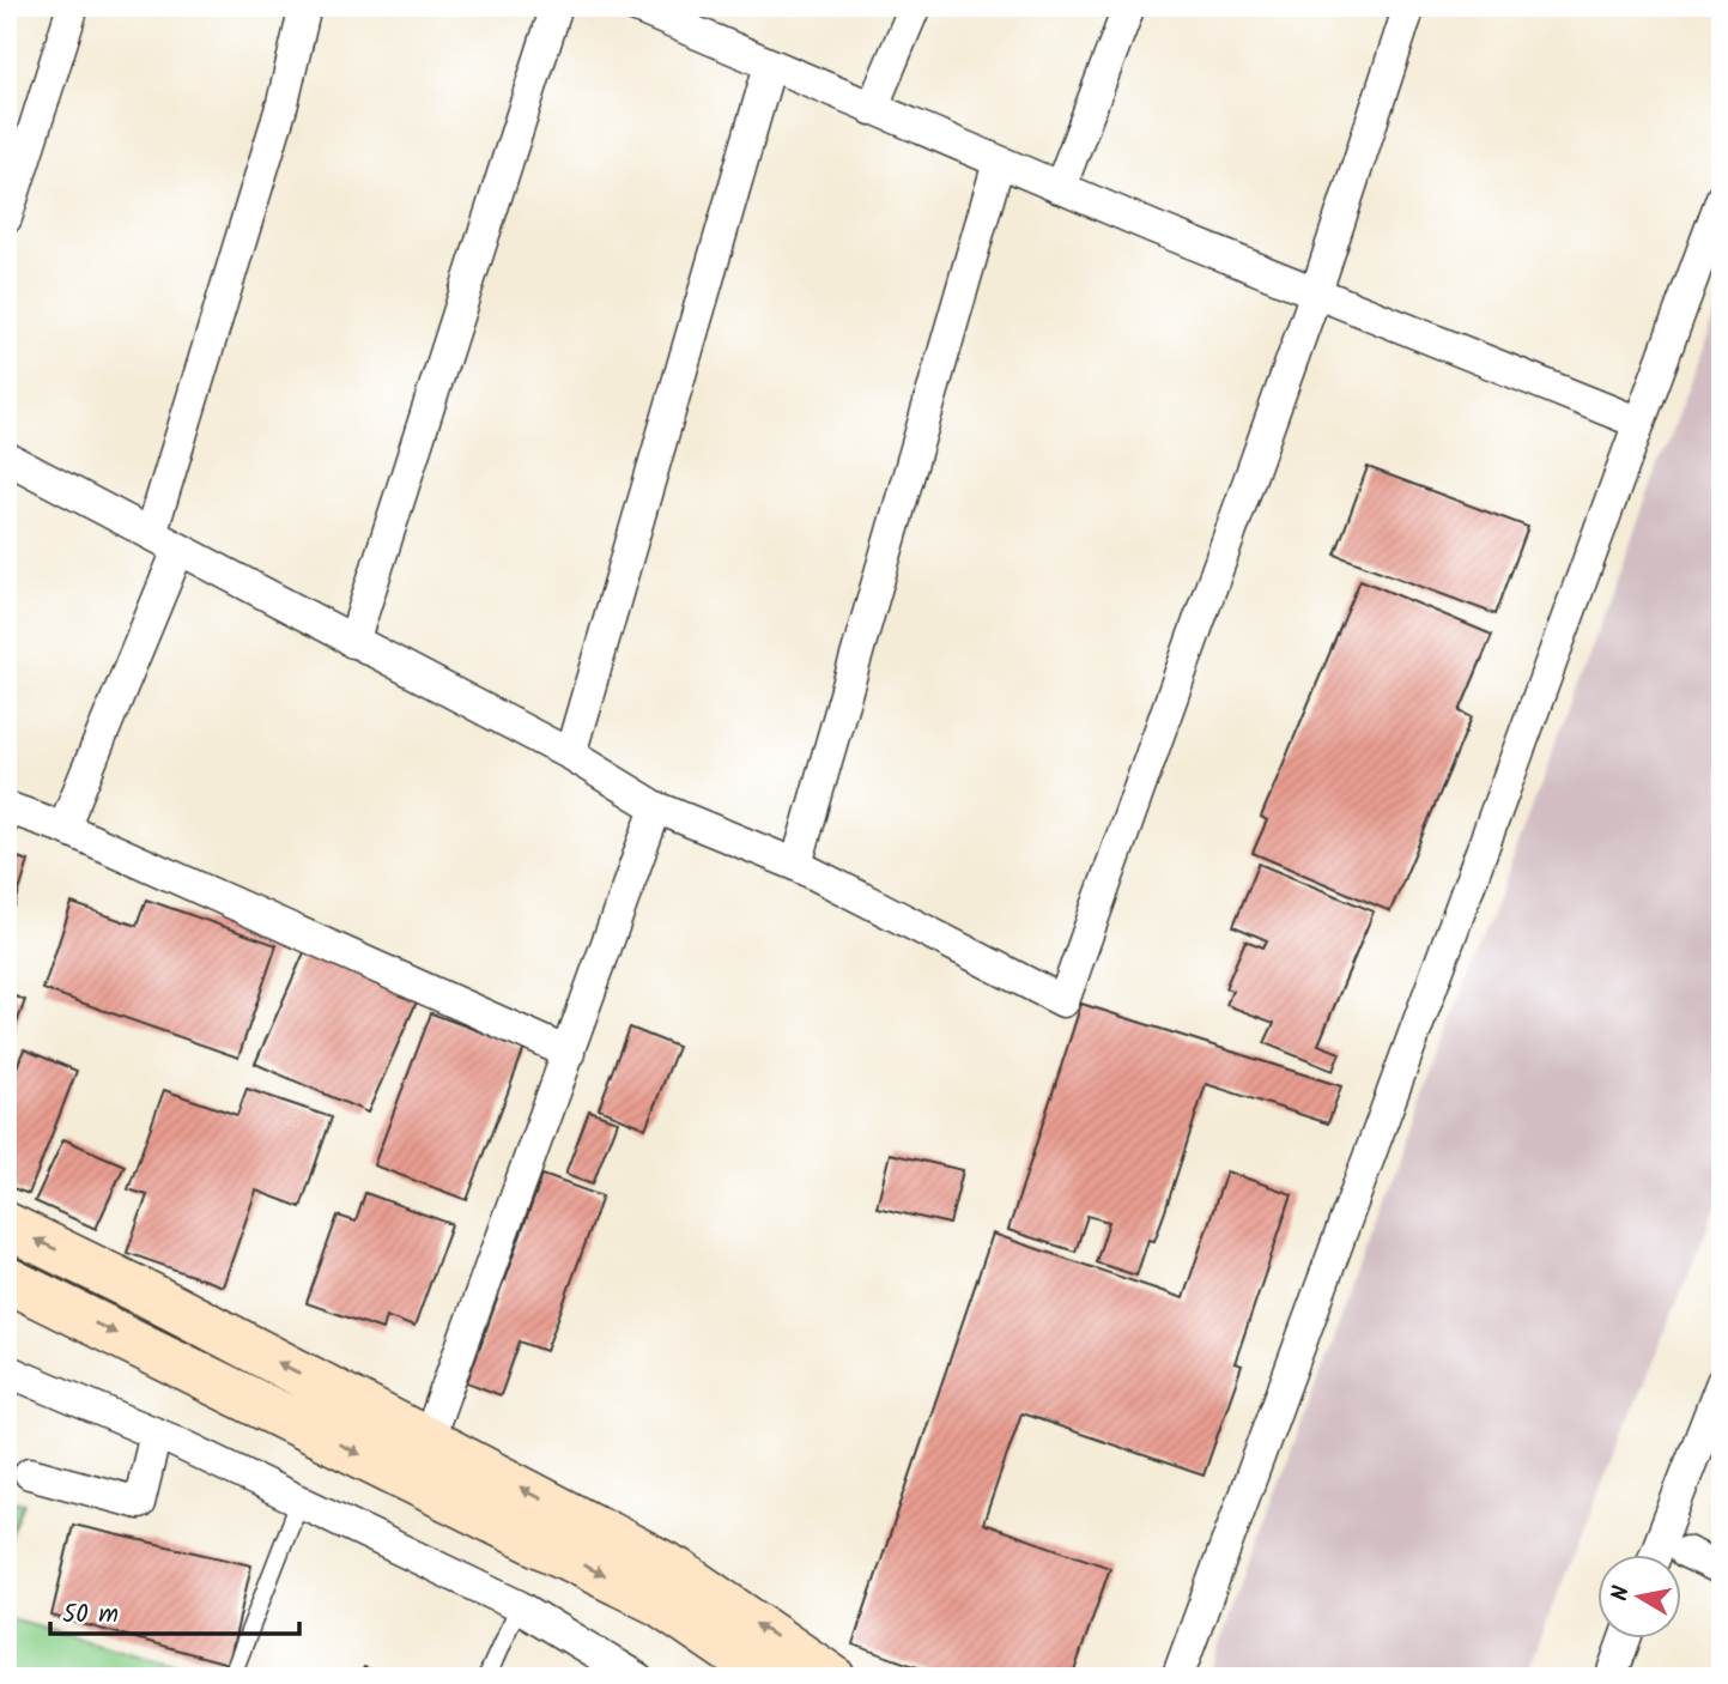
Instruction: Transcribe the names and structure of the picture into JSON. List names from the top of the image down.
{
  "scale_bar": "50 m",
  "north": "left"
}
